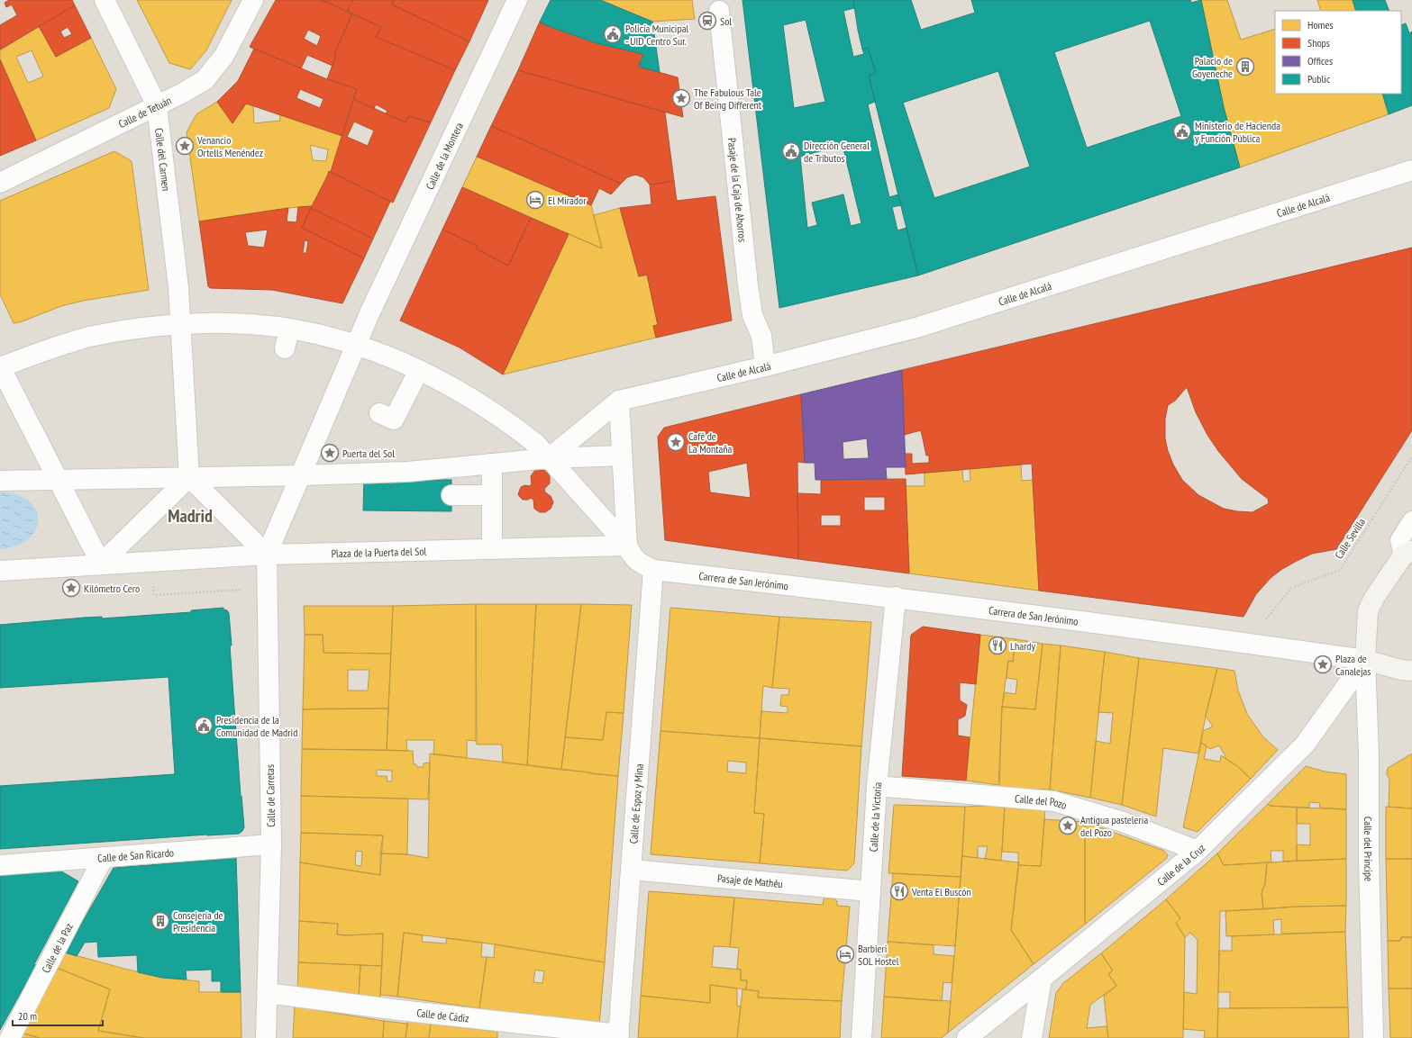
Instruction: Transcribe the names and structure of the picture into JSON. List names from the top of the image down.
{
  "streets": {
    "street": [
      "Calle de Tetuán",
      "Calle de la Montera",
      "Calle del Carmen",
      "Pasaje de la Caja de Ahorros",
      "Calle de Alcalá",
      "Plaza de la Puerta del Sol",
      "Carrera de San Jerónimo",
      "Calle de Carretas",
      "Calle del Pozo",
      "Calle de Espoz y Mina",
      "Calle de la Victoria",
      "Calle del Príncipe",
      "Calle de San Ricardo",
      "Calle de la Cruz",
      "Pasaje de Mathéu",
      "Calle de la Paz",
      "Calle de Cádiz"
    ],
    "path": ["Calle Sevilla"]
  },
  "crossings": [
    ["Calle de Tetuán", "Calle del Carmen"],
    ["Pasaje de la Caja de Ahorros", "Calle de Alcalá"],
    ["Plaza de la Puerta del Sol", "Calle de Carretas"],
    ["Carrera de San Jerónimo", "Calle de Espoz y Mina"],
    ["Carrera de San Jerónimo", "Calle de la Victoria"],
    ["Carrera de San Jerónimo", "Calle del Príncipe"],
    ["Carrera de San Jerónimo", "Calle de la Cruz"],
    ["Calle de Carretas", "Calle de San Ricardo"],
    ["Calle de Carretas", "Calle de Cádiz"],
    ["Calle del Pozo", "Calle de la Victoria"],
    ["Calle del Pozo", "Calle de la Cruz"],
    ["Calle de Espoz y Mina", "Pasaje de Mathéu"],
    ["Calle de Espoz y Mina", "Calle de Cádiz"],
    ["Calle de la Victoria", "Pasaje de Mathéu"],
    ["Calle del Príncipe", "Calle de la Cruz"],
    ["Calle de San Ricardo", "Calle de la Paz"]
  ],
  "districts": ["Madrid"],
  "places": {
    "station": ["Sol"],
    "public building": [
      "Policía Municipal - UID Centro Sur.",
      "Ministerio de Hacienda y Función Pública",
      "Dirección General de Tributos",
      "Presidencia de la Comunidad de Madrid"
    ],
    "building": ["Palacio de Goyeneche", "Consejería de Presidencia"],
    "place": [
      "The Fabulous Tale Of Being Different",
      "Venancio Ortells Menéndez",
      "Café de La Montaña",
      "Puerta del Sol",
      "Kilómetro Cero",
      "Plaza de Canalejas",
      "Antigua pasteleria del Pozo"
    ],
    "hotel": ["El Mirador", "Barbieri SOL Hostel"],
    "restaurant": ["Lhardy", "Venta El Buscón"]
  },
  "legend": [
    "Homes",
    "Shops",
    "Offices",
    "Public"
  ],
  "scale_bar": "20 m"
}
